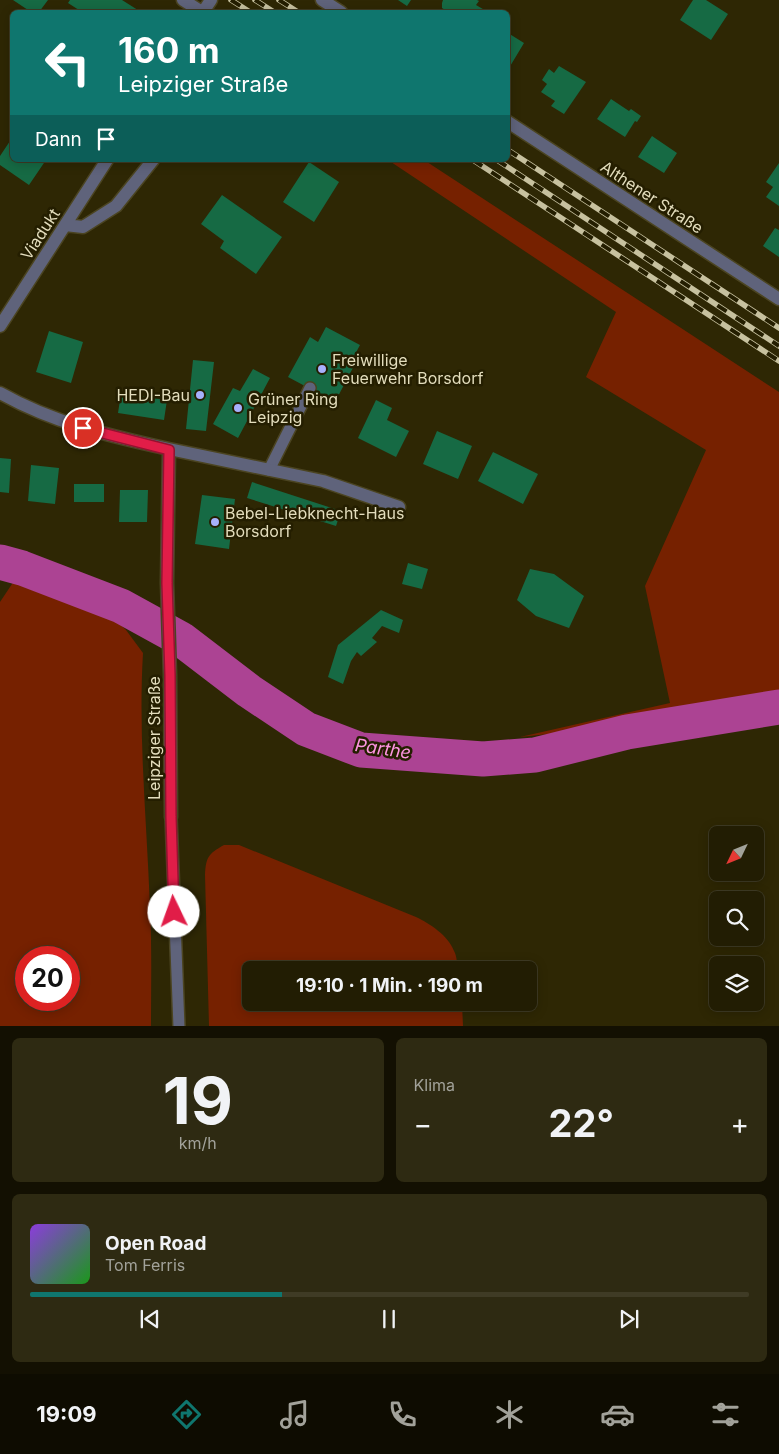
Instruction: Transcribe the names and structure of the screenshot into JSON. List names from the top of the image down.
{
  "streets": {
    "street": ["Althener Straße", "Viadukt", "Leipziger Straße"]
  },
  "water": ["Parthe"],
  "places": [
    "Freiwillige Feuerwehr Borsdorf",
    "HEDI-Bau",
    "Grüner Ring Leipzig",
    "Bebel-Liebknecht-Haus Borsdorf"
  ],
  "north": "bottom left",
  "page": {
    "turn": ["160 m", "Leipziger Straße"],
    "then": "Dann",
    "limit": "20",
    "trip": "19:10 · 1 Min. · 190 m",
    "tile": [
      ["19", "km/h"],
      "Klima"
    ],
    "heat": ["−", "22°", "+"],
    "song": ["Open Road", "Tom Ferris"],
    "tabs": "19:09"
  }
}
